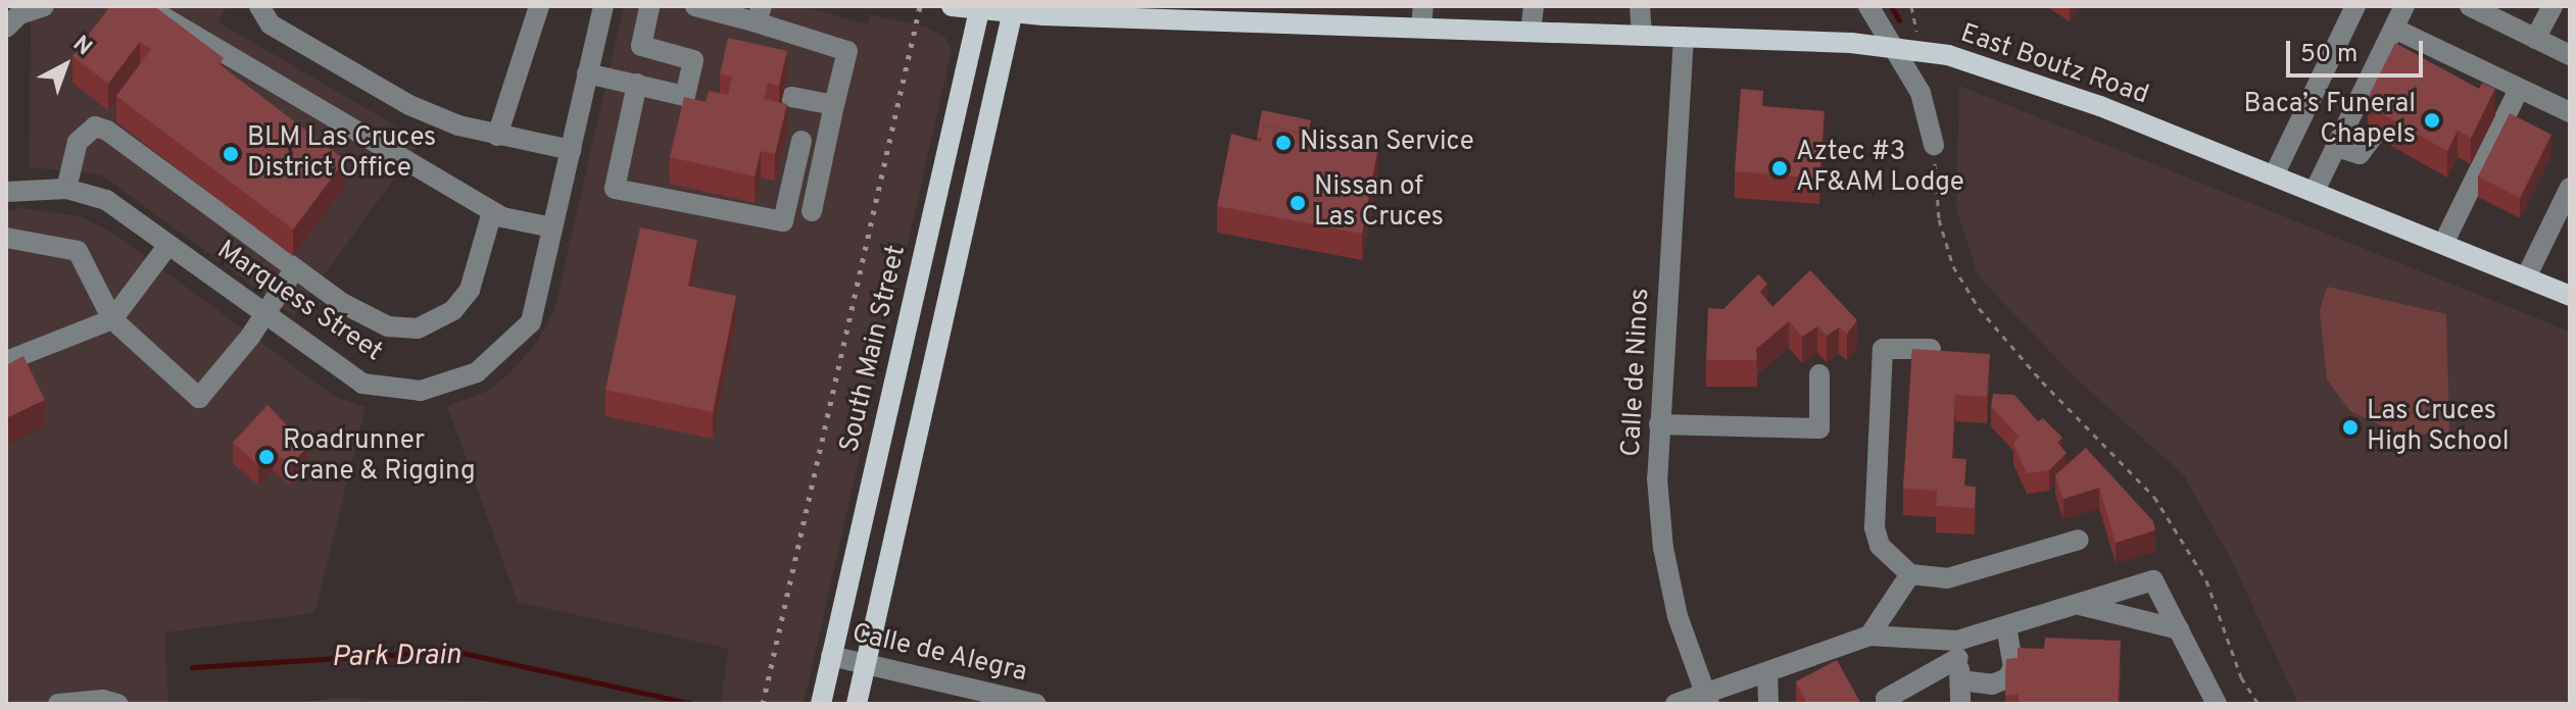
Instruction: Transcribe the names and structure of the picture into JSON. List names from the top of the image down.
{
  "streets": {
    "main road": ["East Boutz Road", "South Main Street"],
    "street": ["Marquess Street", "Calle de Ninos", "Calle de Alegra"]
  },
  "crossings": [
    ["East Boutz Road", "South Main Street"],
    ["East Boutz Road", "Calle de Ninos"],
    ["South Main Street", "Calle de Alegra"]
  ],
  "water": ["Park Drain"],
  "places": [
    "Baca’s Funeral Chapels",
    "Nissan Service",
    "BLM Las Cruces District Office",
    "Aztec #3 AF&AM Lodge",
    "Nissan of Las Cruces",
    "Las Cruces High School",
    "Roadrunner Crane & Rigging"
  ],
  "scale_bar": "50 m",
  "north": "top right"
}
